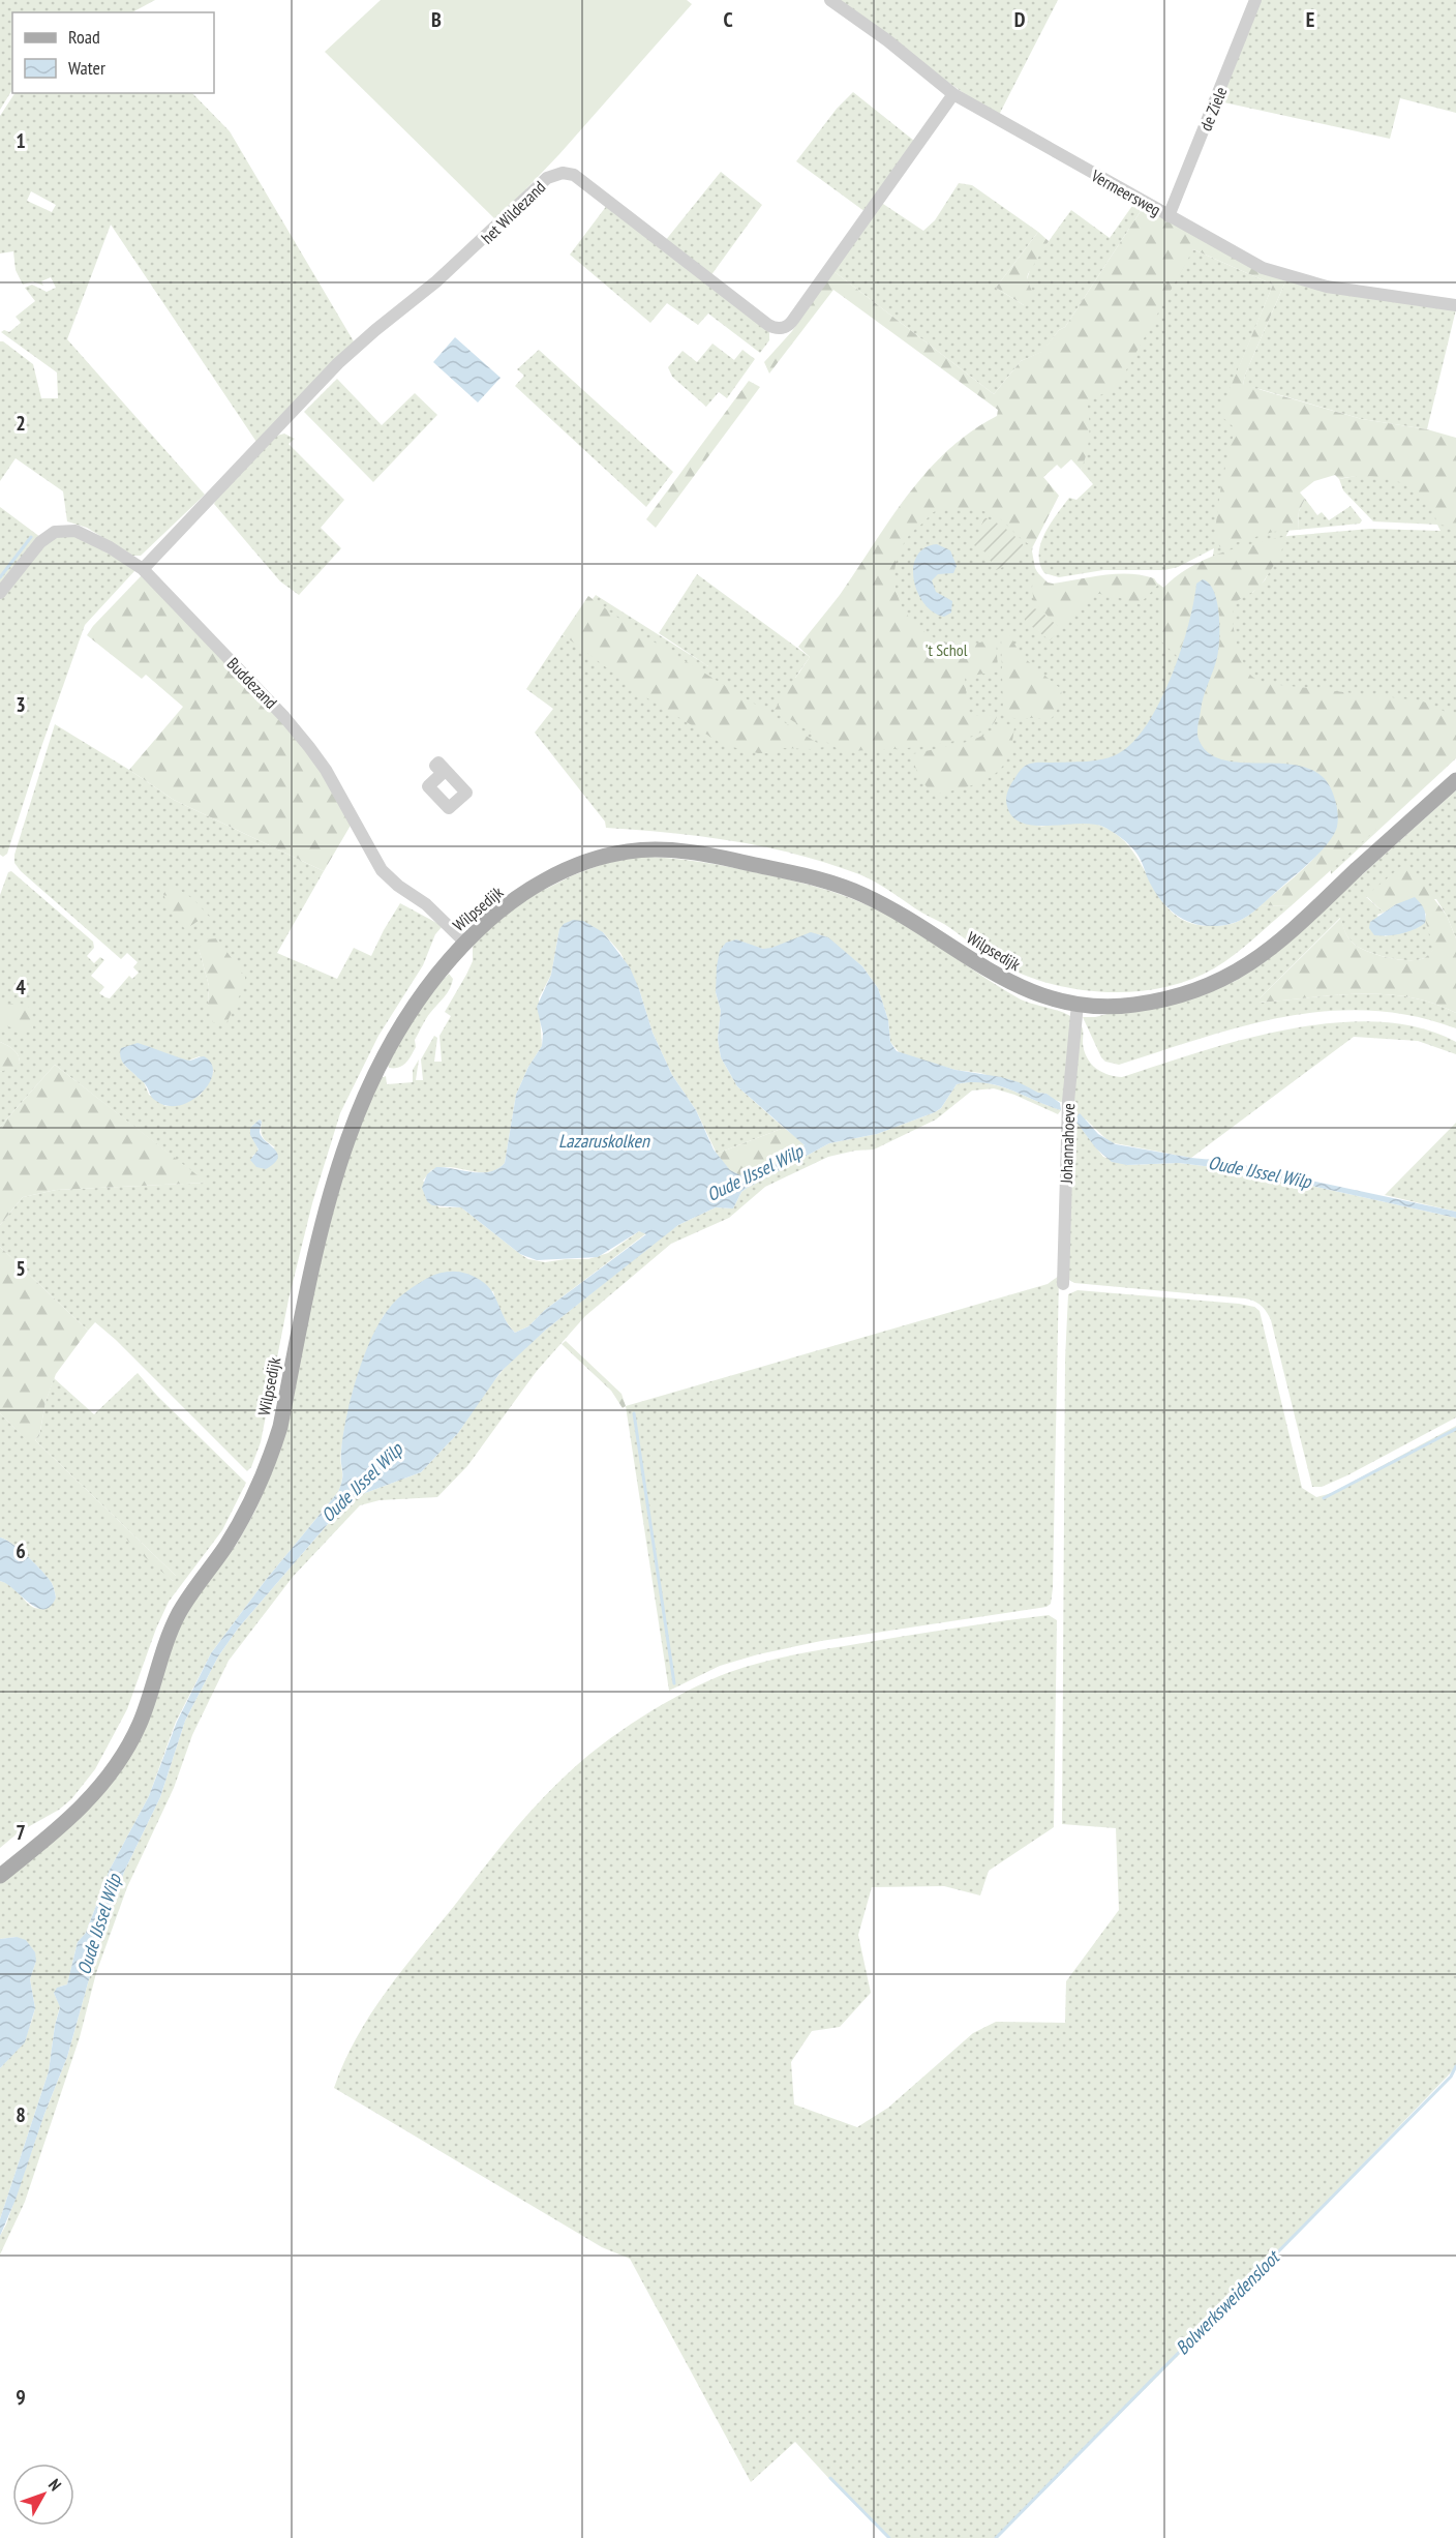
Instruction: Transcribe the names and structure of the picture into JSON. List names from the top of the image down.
{
  "streets": {
    "main road": ["Wilpsedijk"],
    "street": [
      "de Ziele",
      "Vermeersweg",
      "het Wildezand",
      "Buddezand",
      "Johannahoeve"
    ]
  },
  "crossings": [
    ["de Ziele", "Vermeersweg"],
    ["Vermeersweg", "het Wildezand"],
    ["het Wildezand", "Buddezand"],
    ["Buddezand", "Wilpsedijk"],
    ["Wilpsedijk", "Johannahoeve"]
  ],
  "water": ["Lazaruskolken", "Oude IJssel Wilp", "Bolwerksweidensloot"],
  "parks": ["'t Schol"],
  "legend": ["Road", "Water"],
  "north": "top right",
  "grid": {
    "columns": [
      "B",
      "C",
      "D",
      "E"
    ],
    "rows": [
      "1",
      "2",
      "3",
      "4",
      "5",
      "6",
      "7",
      "8",
      "9"
    ]
  }
}
